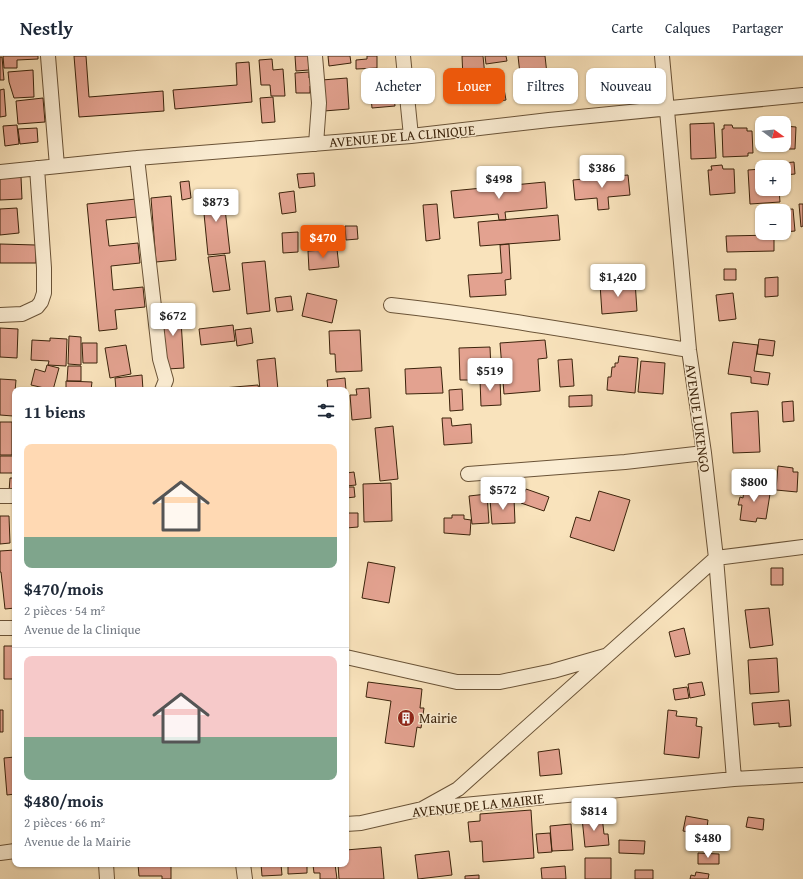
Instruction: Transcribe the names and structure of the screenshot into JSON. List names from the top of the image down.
{
  "streets": {
    "street": ["AVENUE DE LA CLINIQUE", "AVENUE LUKENGO", "AVENUE DE LA MAIRIE"]
  },
  "crossings": [
    ["AVENUE DE LA CLINIQUE", "AVENUE LUKENGO"],
    ["AVENUE LUKENGO", "AVENUE DE LA MAIRIE"]
  ],
  "places": {
    "building": ["Mairie"]
  },
  "north": "right",
  "page": {
    "header": "Nestly",
    "nav": ["Carte", "Calques", "Partager"],
    "chip": [
      "Acheter",
      "Louer",
      "Filtres",
      "Nouveau"
    ],
    "map_buttons": ["+", "−"],
    "price": [
      "$386",
      "$498",
      "$873",
      "$470",
      "$1,420",
      "$672",
      "$519",
      "$800",
      "$572",
      "$814",
      "$480"
    ],
    "heading": "11 biens",
    "list": [
      {
        "name": "$470/mois",
        "note": "2 pièces · 54 m² · Avenue de la Clinique"
      },
      {
        "name": "$480/mois",
        "note": "2 pièces · 66 m² · Avenue de la Mairie"
      }
    ]
  }
}
